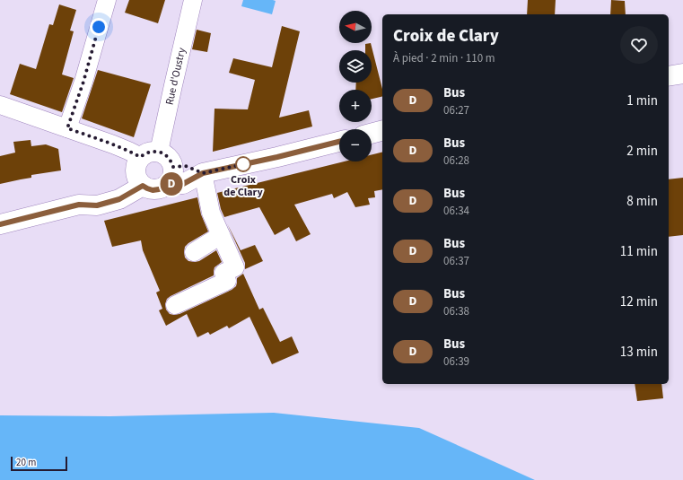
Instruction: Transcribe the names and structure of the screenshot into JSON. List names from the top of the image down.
{
  "streets": {
    "street": ["Rue d'Oustry"]
  },
  "places": ["Croix de Clary"],
  "lines": ["bus line D"],
  "scale_bar": "20 m",
  "north": "left",
  "page": {
    "on_map": "D",
    "map_buttons": ["+", "−"],
    "heading": ["Croix de Clary", "À pied · 2 min · 110 m"],
    "list": [
      {
        "mark": "D",
        "name": "Bus",
        "note": "06:27",
        "value": "1 min"
      },
      {
        "mark": "D",
        "name": "Bus",
        "note": "06:28",
        "value": "2 min"
      },
      {
        "mark": "D",
        "name": "Bus",
        "note": "06:34",
        "value": "8 min"
      },
      {
        "mark": "D",
        "name": "Bus",
        "note": "06:37",
        "value": "11 min"
      },
      {
        "mark": "D",
        "name": "Bus",
        "note": "06:38",
        "value": "12 min"
      },
      {
        "mark": "D",
        "name": "Bus",
        "note": "06:39",
        "value": "13 min"
      }
    ],
    "scale": "20 m"
  }
}
